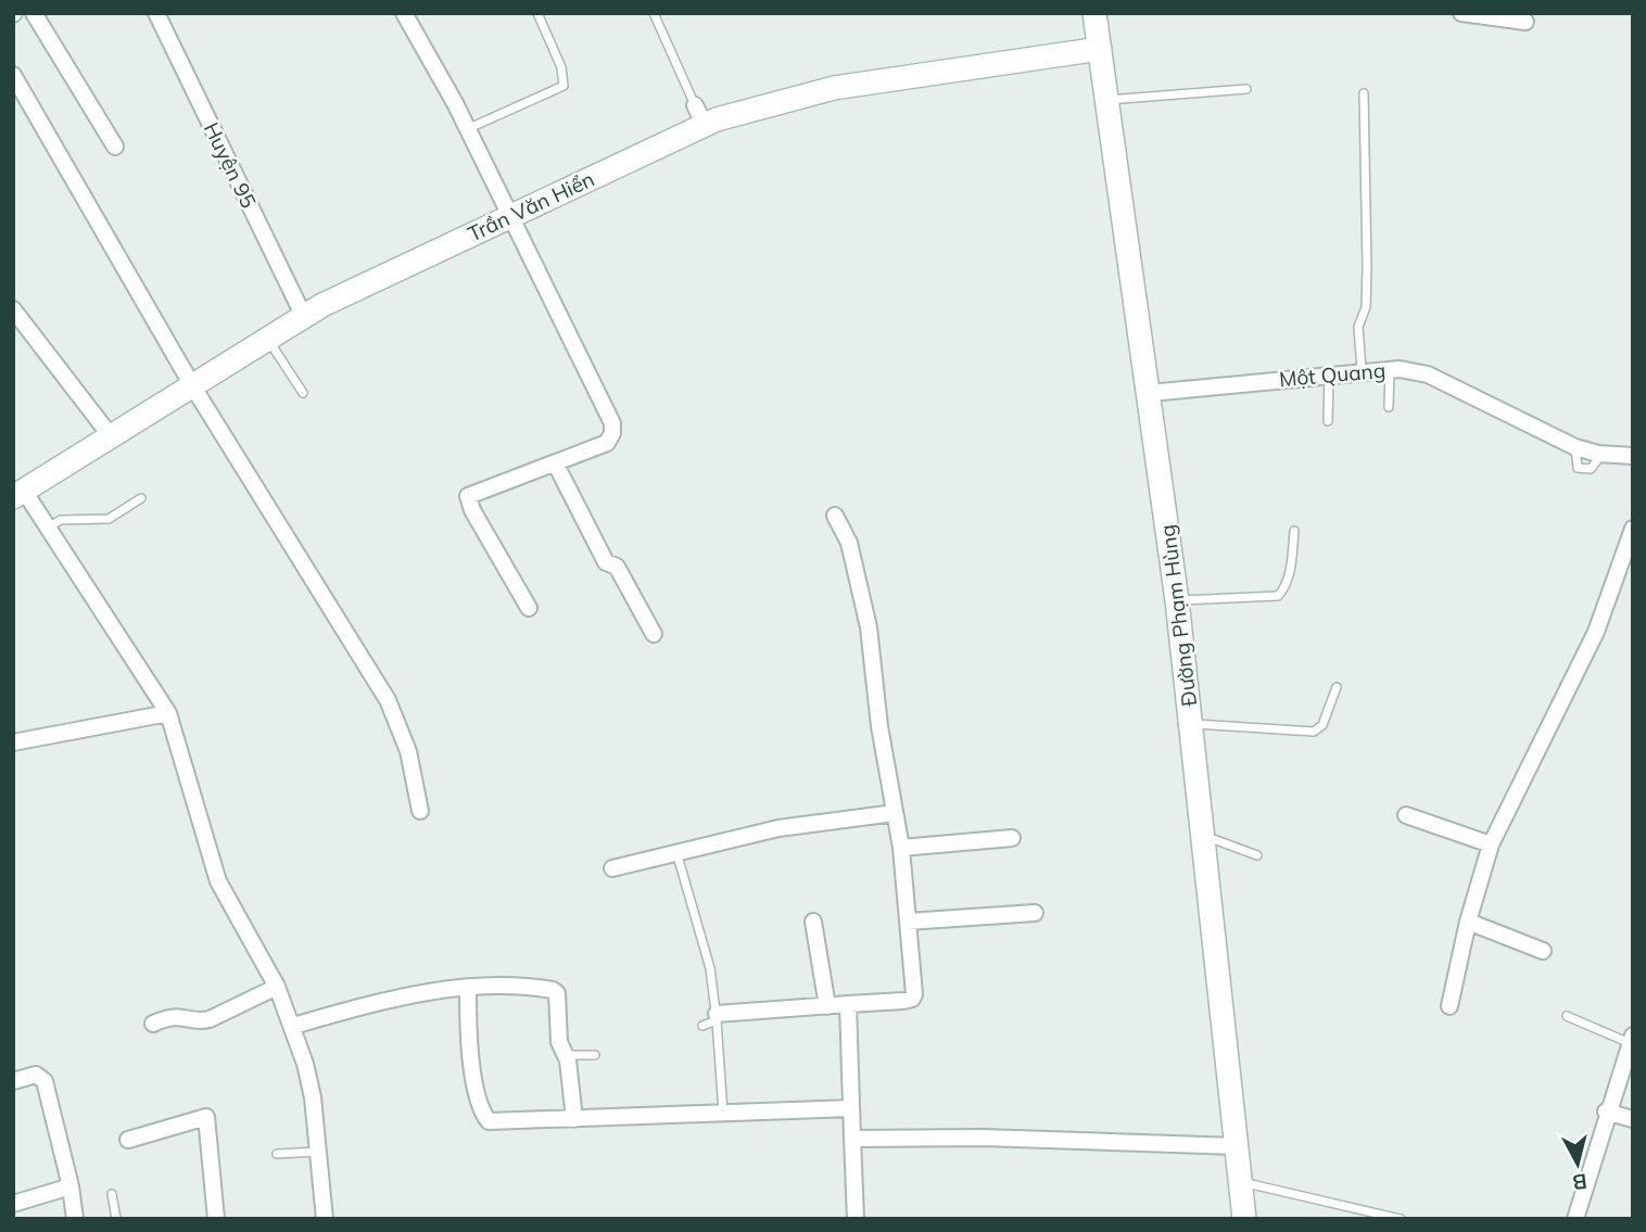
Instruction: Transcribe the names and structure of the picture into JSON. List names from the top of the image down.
{
  "streets": {
    "main road": ["Trần Văn Hiển", "Đường Phạm Hùng"],
    "street": ["Huyện 95", "Một Quang"]
  },
  "crossings": [
    ["Huyện 95", "Trần Văn Hiển"],
    ["Trần Văn Hiển", "Đường Phạm Hùng"],
    ["Một Quang", "Đường Phạm Hùng"]
  ],
  "north": "bottom"
}
